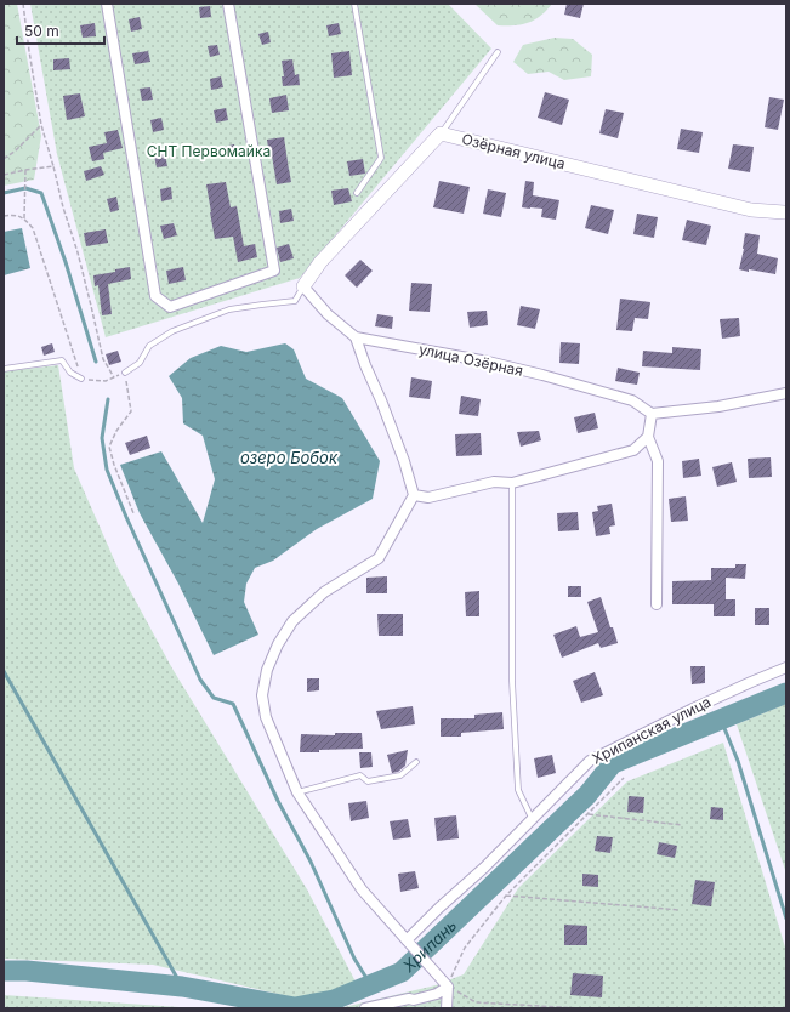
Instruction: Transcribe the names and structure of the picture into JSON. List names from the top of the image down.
{
  "streets": {
    "street": ["Озёрная улица", "улица Озёрная", "Хрипанская улица"]
  },
  "crossings": [
    ["Озёрная улица", "улица Озёрная"]
  ],
  "water": ["озеро Бобок", "Хрипань"],
  "parks": ["СНТ Первомайка"],
  "scale_bar": "50 m"
}
